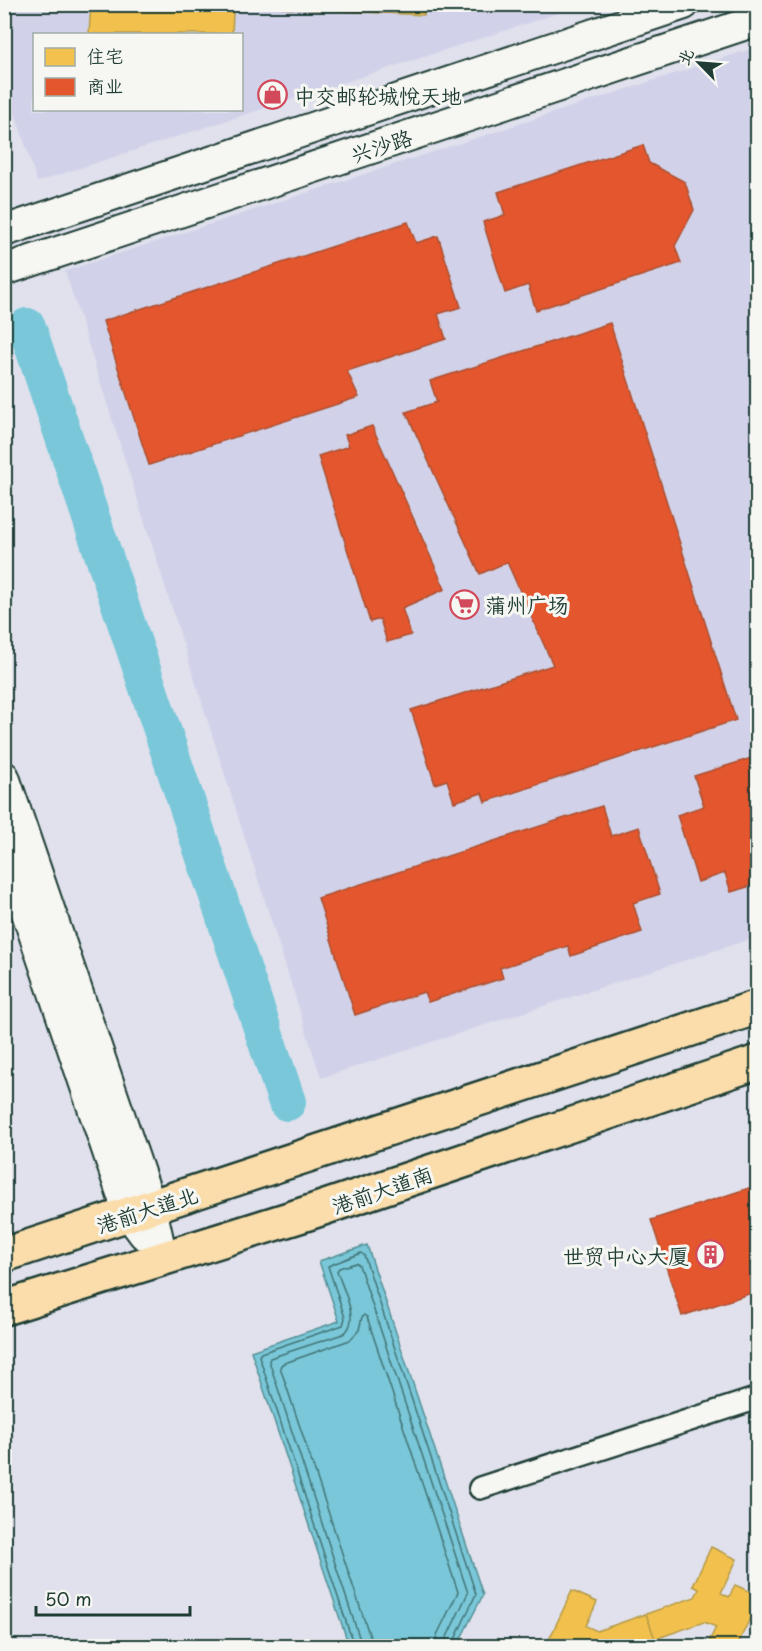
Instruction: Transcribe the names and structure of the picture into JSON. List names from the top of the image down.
{
  "streets": {
    "main road": ["港前大道南", "港前大道北"],
    "street": ["兴沙路"]
  },
  "places": {
    "shop": ["中交邮轮城悦天地"],
    "supermarket": ["蒲州广场"],
    "building": ["世贸中心大厦"]
  },
  "legend": ["住宅", "商业"],
  "scale_bar": "50 m",
  "north": "top left"
}
